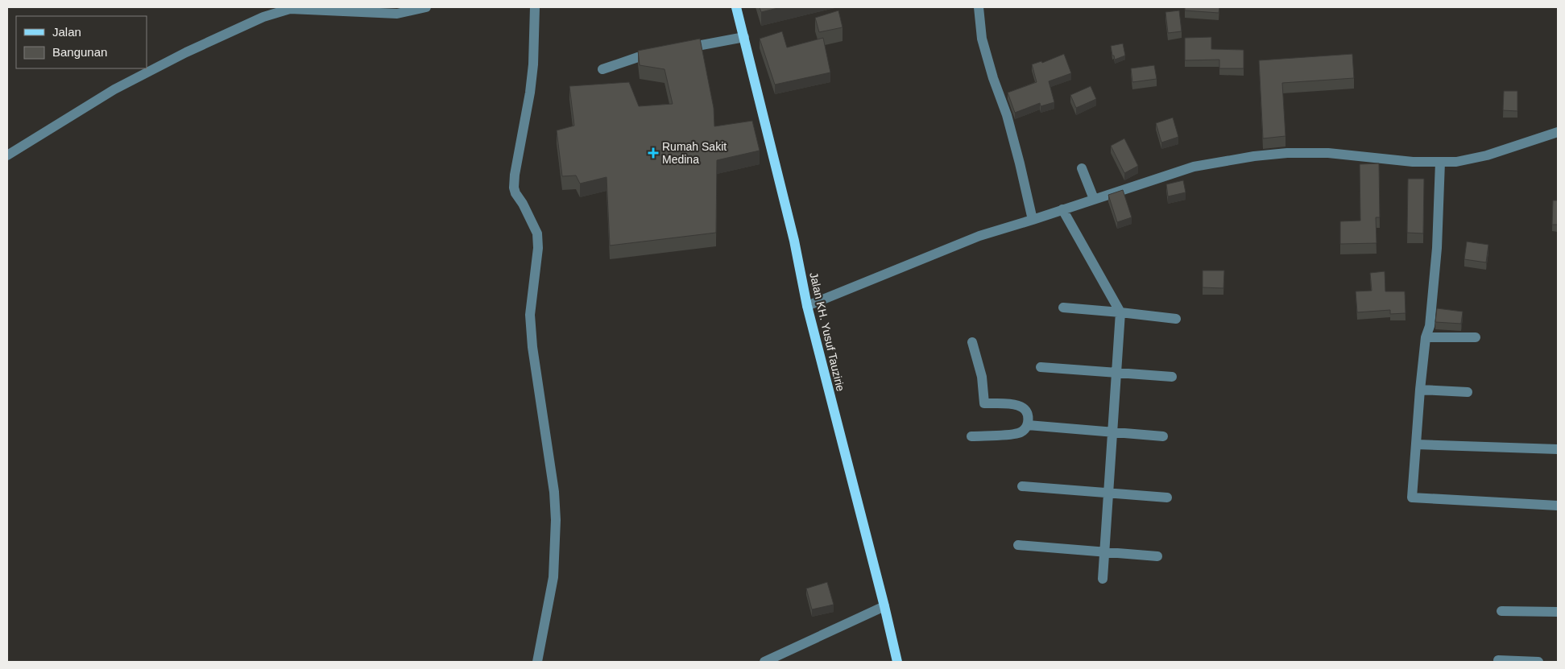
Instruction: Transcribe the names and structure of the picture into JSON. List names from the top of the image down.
{
  "streets": {
    "main road": ["Jalan KH. Yusuf Tauzirie"]
  },
  "places": {
    "health": ["Rumah Sakit Medina"]
  },
  "legend": ["Jalan", "Bangunan"]
}
